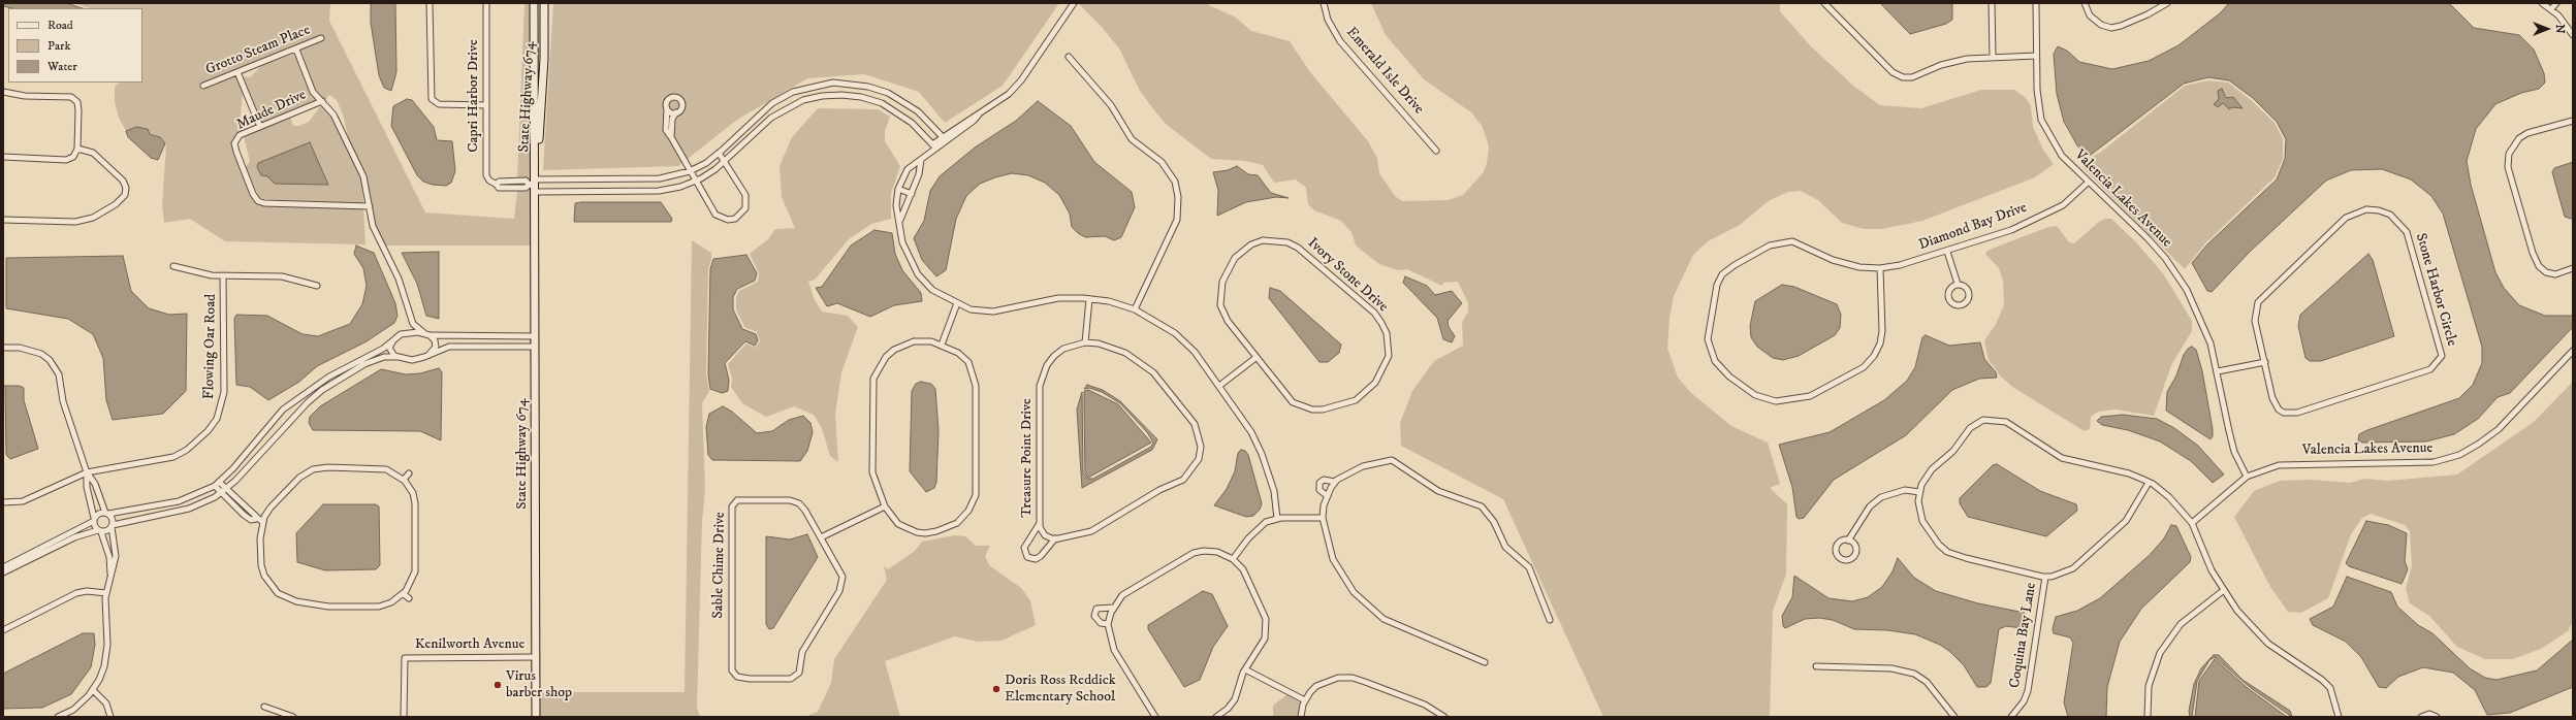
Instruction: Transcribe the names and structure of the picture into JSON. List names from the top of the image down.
{
  "streets": {
    "main road": ["State Highway 674"],
    "street": [
      "Grotto Steam Place",
      "Emerald Isle Drive",
      "Capri Harbor Drive",
      "Maude Drive",
      "Valencia Lakes Avenue",
      "Diamond Bay Drive",
      "Ivory Stone Drive",
      "Stone Harbor Circle",
      "Flowing Oar Road",
      "Treasure Point Drive",
      "Sable Chime Drive",
      "Coquina Bay Lane",
      "Kenilworth Avenue"
    ]
  },
  "crossings": [
    ["Capri Harbor Drive", "State Highway 674"],
    ["State Highway 674", "Kenilworth Avenue"],
    ["Valencia Lakes Avenue", "Diamond Bay Drive"]
  ],
  "places": ["Virus barber shop", "Doris Ross Reddick Elementary School"],
  "legend": ["Road", "Park", "Water"],
  "north": "right"
}
